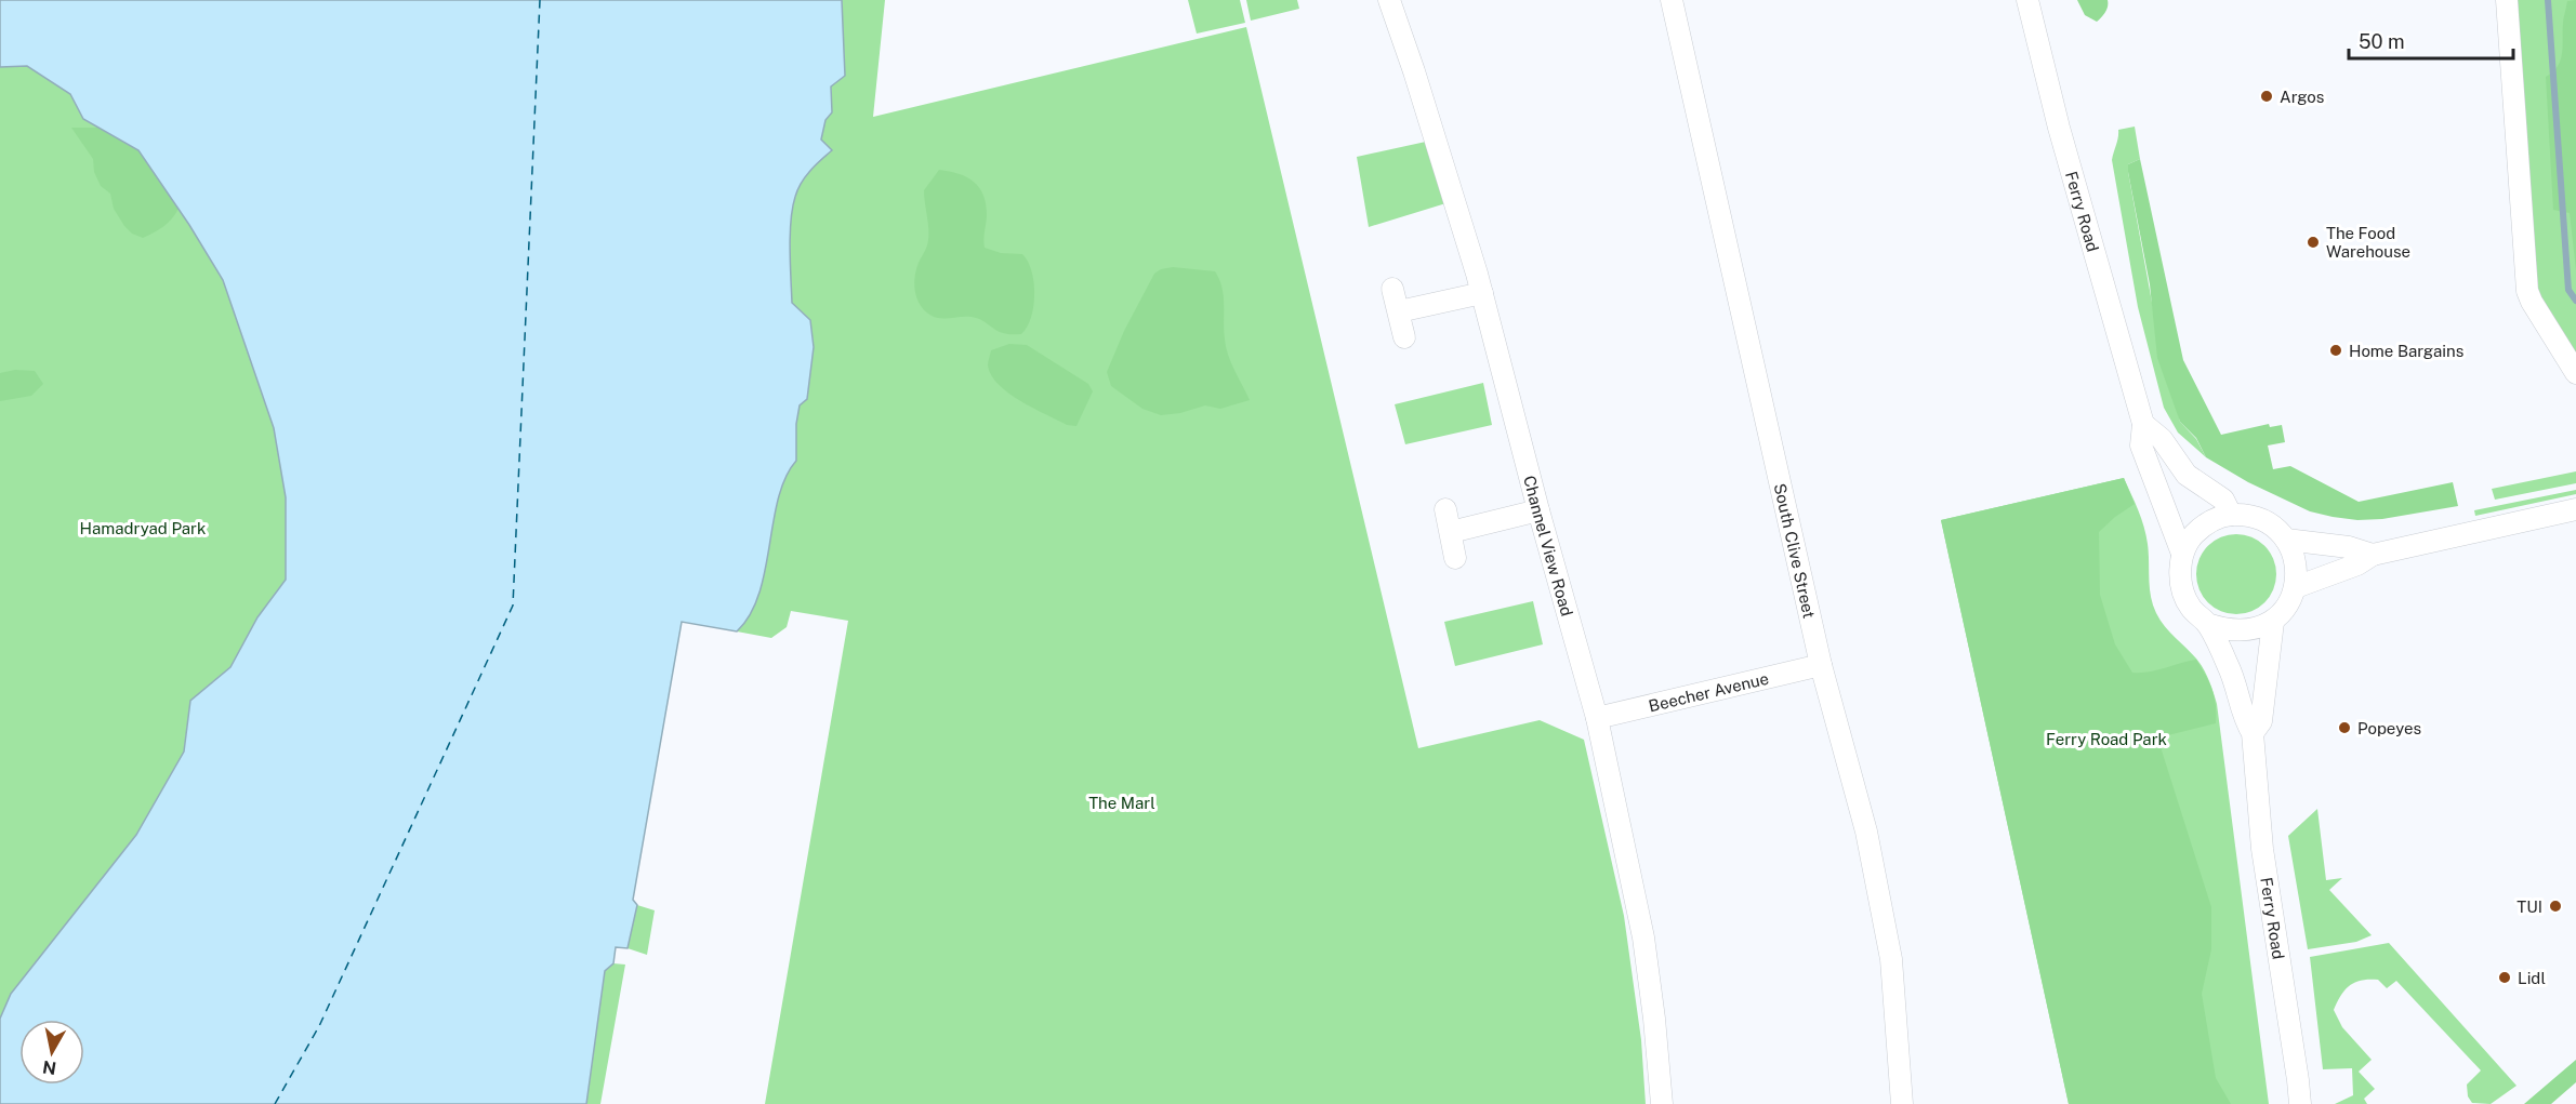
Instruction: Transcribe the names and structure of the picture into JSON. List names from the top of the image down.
{
  "streets": {
    "street": [
      "Ferry Road",
      "Channel View Road",
      "South Clive Street",
      "Beecher Avenue"
    ]
  },
  "crossings": [
    ["Channel View Road", "Beecher Avenue"],
    ["South Clive Street", "Beecher Avenue"]
  ],
  "parks": ["Hamadryad Park", "Ferry Road Park", "The Marl"],
  "places": [
    "Argos",
    "The Food Warehouse",
    "Home Bargains",
    "Popeyes",
    "TUI",
    "Lidl"
  ],
  "scale_bar": "50 m",
  "north": "bottom"
}
